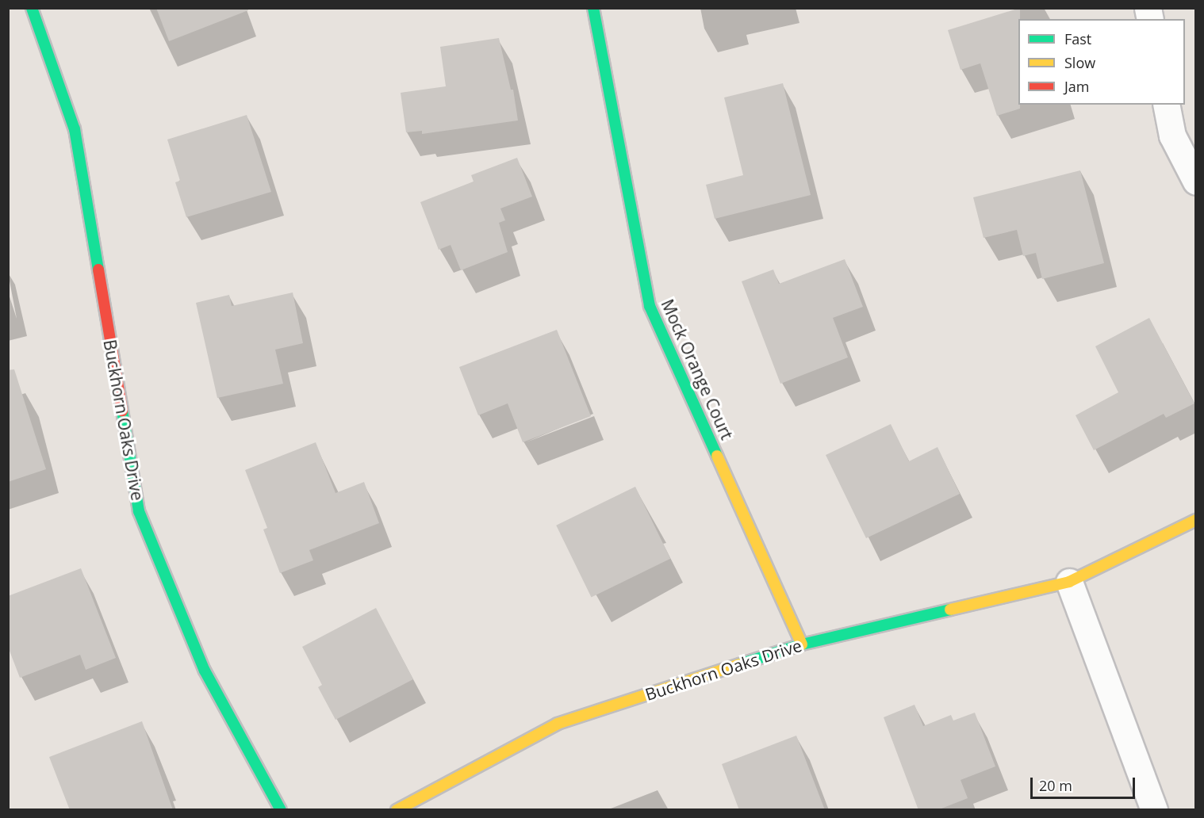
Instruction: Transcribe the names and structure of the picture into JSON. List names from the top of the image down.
{
  "streets": {
    "street": ["Mock Orange Court", "Buckhorn Oaks Drive"]
  },
  "crossings": [
    ["Mock Orange Court", "Buckhorn Oaks Drive"]
  ],
  "legend": ["Fast", "Slow", "Jam"],
  "scale_bar": "20 m"
}
